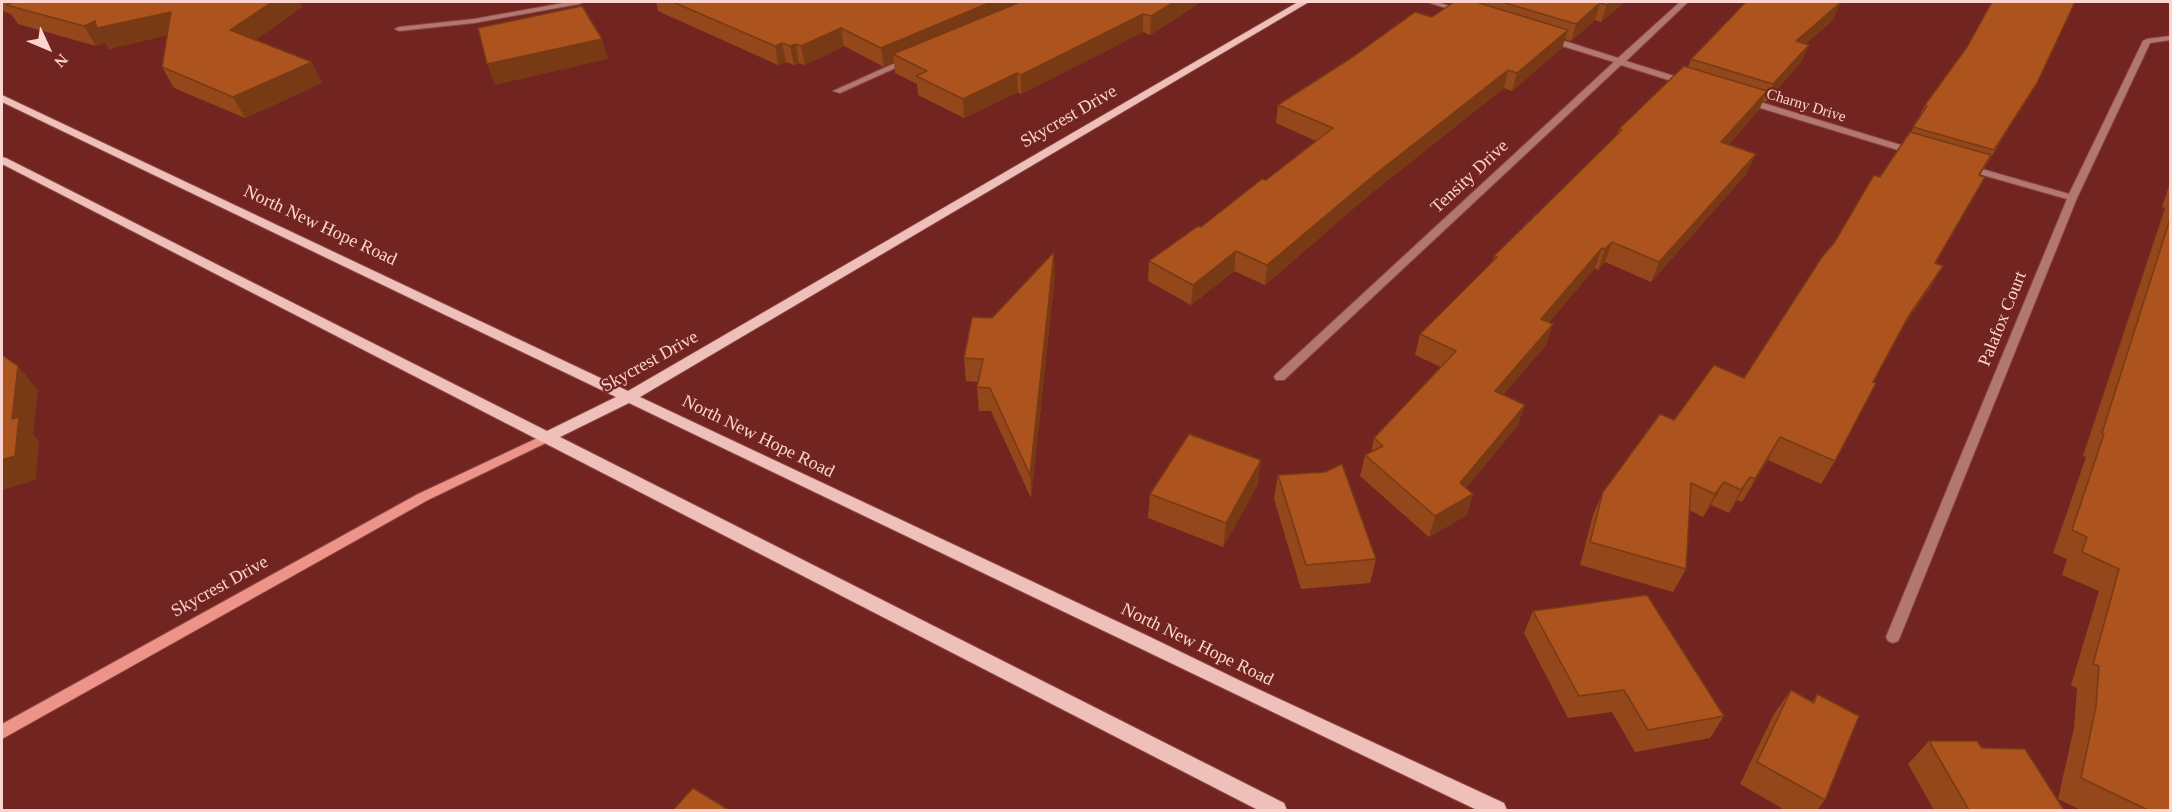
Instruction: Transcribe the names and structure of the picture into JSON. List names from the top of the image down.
{
  "streets": {
    "main road": ["Skycrest Drive", "North New Hope Road"],
    "street": ["Charny Drive", "Tensity Drive", "Palafox Court"]
  },
  "crossings": [
    ["Skycrest Drive", "North New Hope Road"]
  ],
  "north": "bottom right"
}
